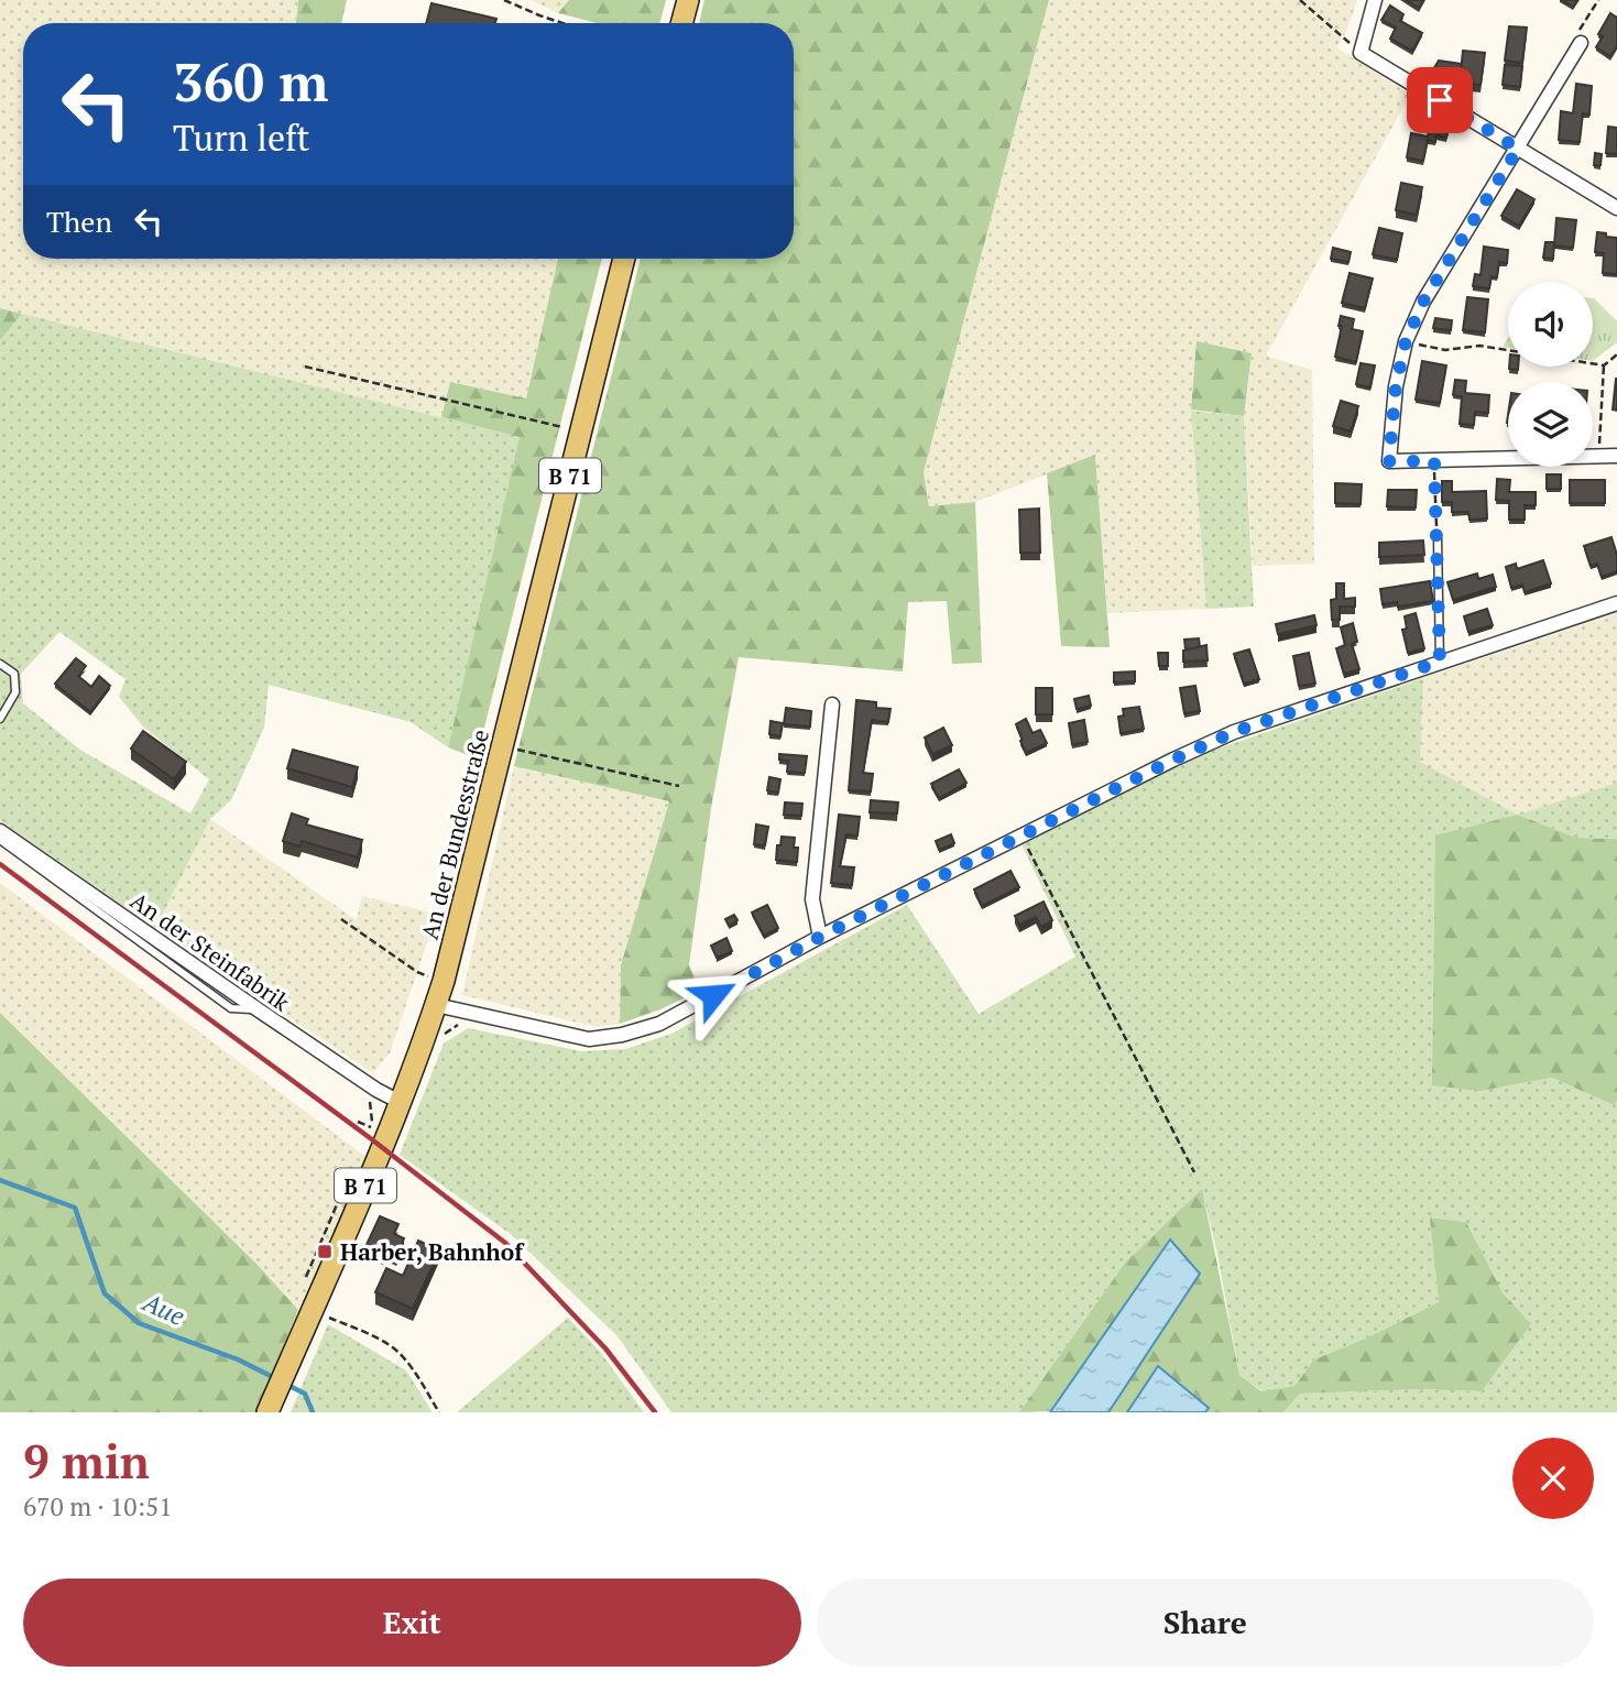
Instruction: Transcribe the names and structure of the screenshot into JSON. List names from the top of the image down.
{
  "streets": {
    "main road": ["B 71", "An der Bundesstraße"],
    "street": ["An der Steinfabrik"]
  },
  "crossings": [
    ["An der Bundesstraße", "An der Steinfabrik"]
  ],
  "water": ["Aue"],
  "places": {
    "transit": ["Harber, Bahnhof"]
  },
  "page": {
    "turn": ["360 m", "Turn left"],
    "then": "Then",
    "heading": ["9 min", "670 m · 10:51"],
    "buttons": ["Exit", "Share"]
  }
}
